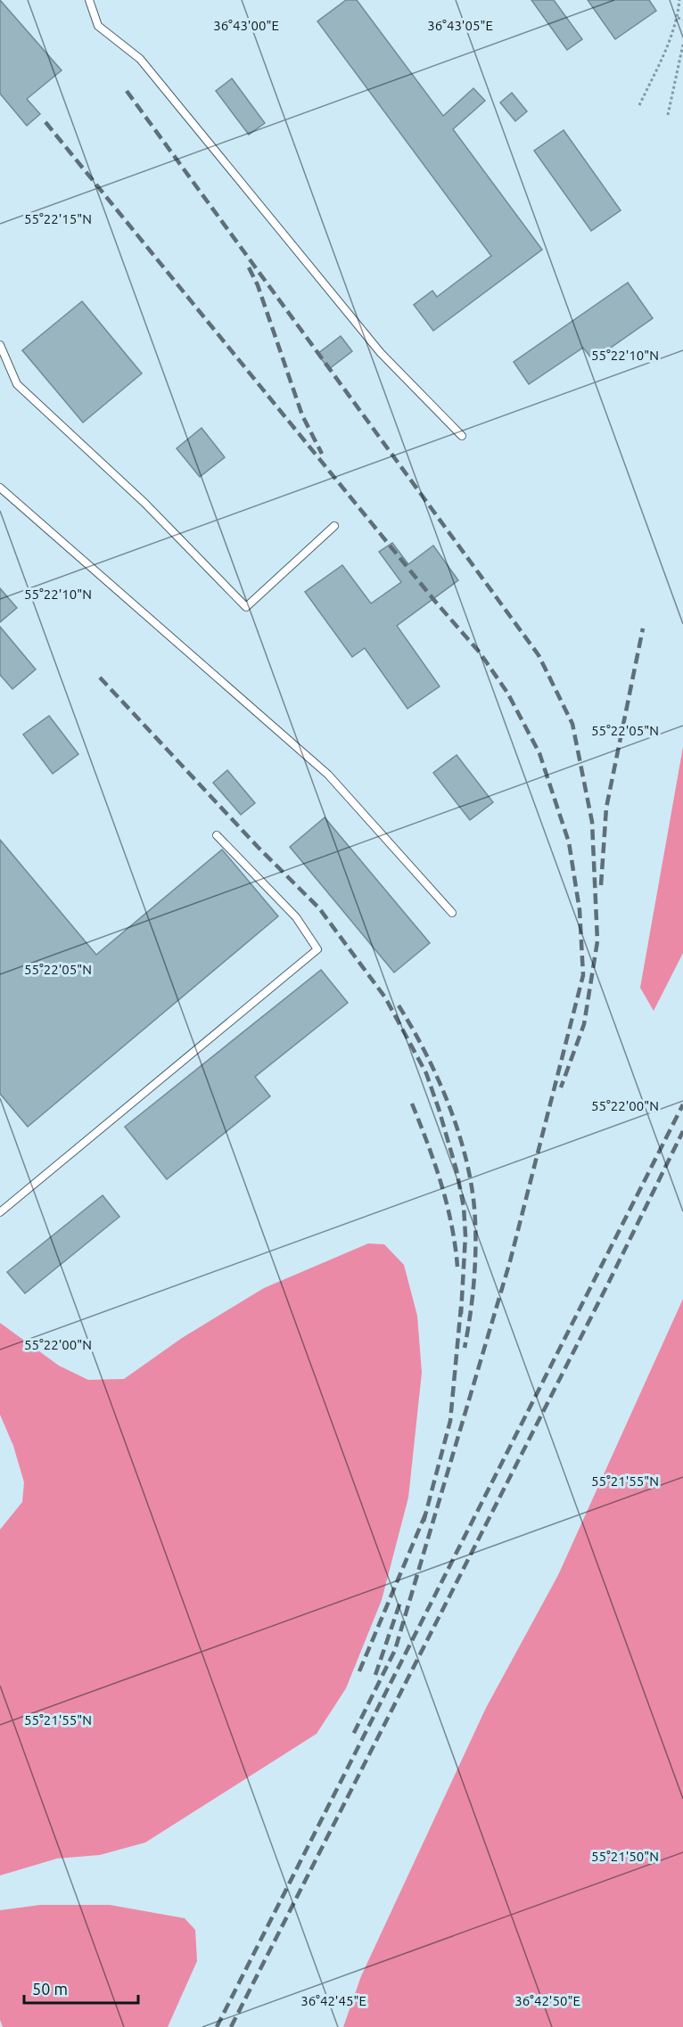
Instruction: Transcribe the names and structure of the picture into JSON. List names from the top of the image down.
{
  "scale_bar": "50 m",
  "coordinates": [
    "36°43'00\"E",
    "36°43'05\"E",
    "55°22'15\"N",
    "55°22'10\"N",
    "55°22'05\"N",
    "55°22'00\"N",
    "55°21'55\"N",
    "55°21'50\"N",
    "36°42'45\"E",
    "36°42'50\"E"
  ]
}
